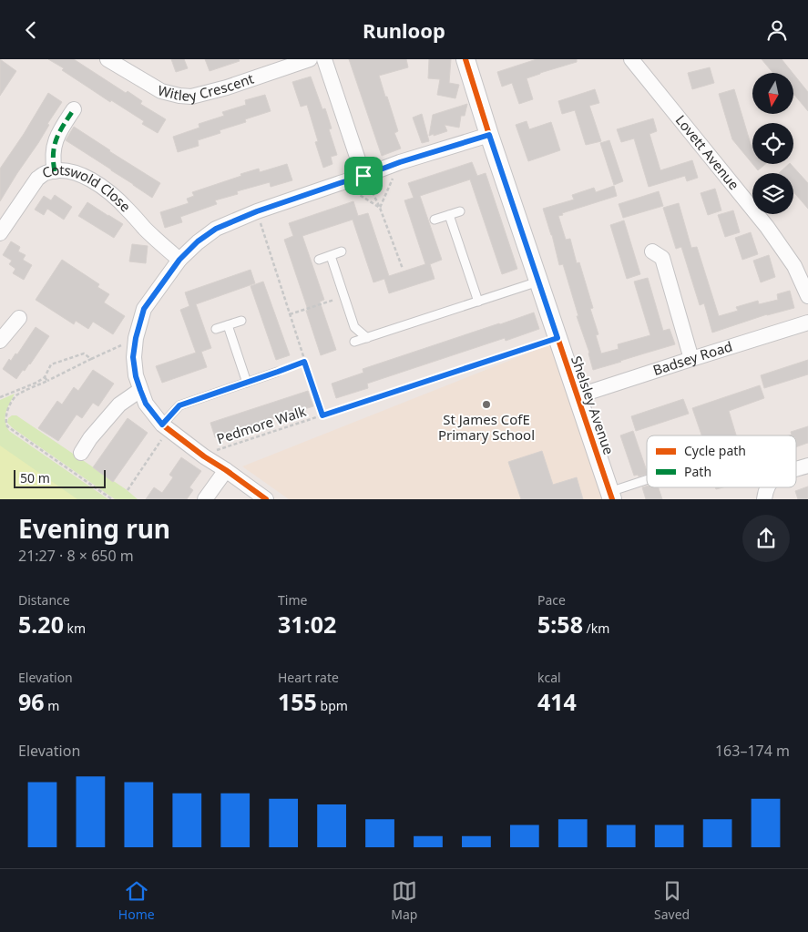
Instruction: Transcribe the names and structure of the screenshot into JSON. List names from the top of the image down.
{
  "streets": {
    "street": [
      "Witley Crescent",
      "Lovett Avenue",
      "Cotswold Close",
      "Badsey Road",
      "Shelsley Avenue"
    ],
    "path": ["Pedmore Walk"]
  },
  "crossings": [
    ["Badsey Road", "Shelsley Avenue"],
    ["Shelsley Avenue", "Pedmore Walk"]
  ],
  "places": ["St James CofE Primary School"],
  "legend": ["Cycle path", "Path"],
  "scale_bar": "50 m",
  "north": "bottom",
  "page": {
    "header": "Runloop",
    "scale": "50 m",
    "heading": ["Evening run", "21:27 · 8 × 650 m"],
    "stats": [
      ["Distance", "5.20 km"],
      ["Time", "31:02"],
      ["Pace", "5:58 /km"],
      ["Elevation", "96 m"],
      ["Heart rate", "155 bpm"],
      ["kcal", "414"]
    ],
    "chart": ["Elevation", "163–174 m"],
    "tabs": ["Home", "Map", "Saved"]
  }
}
